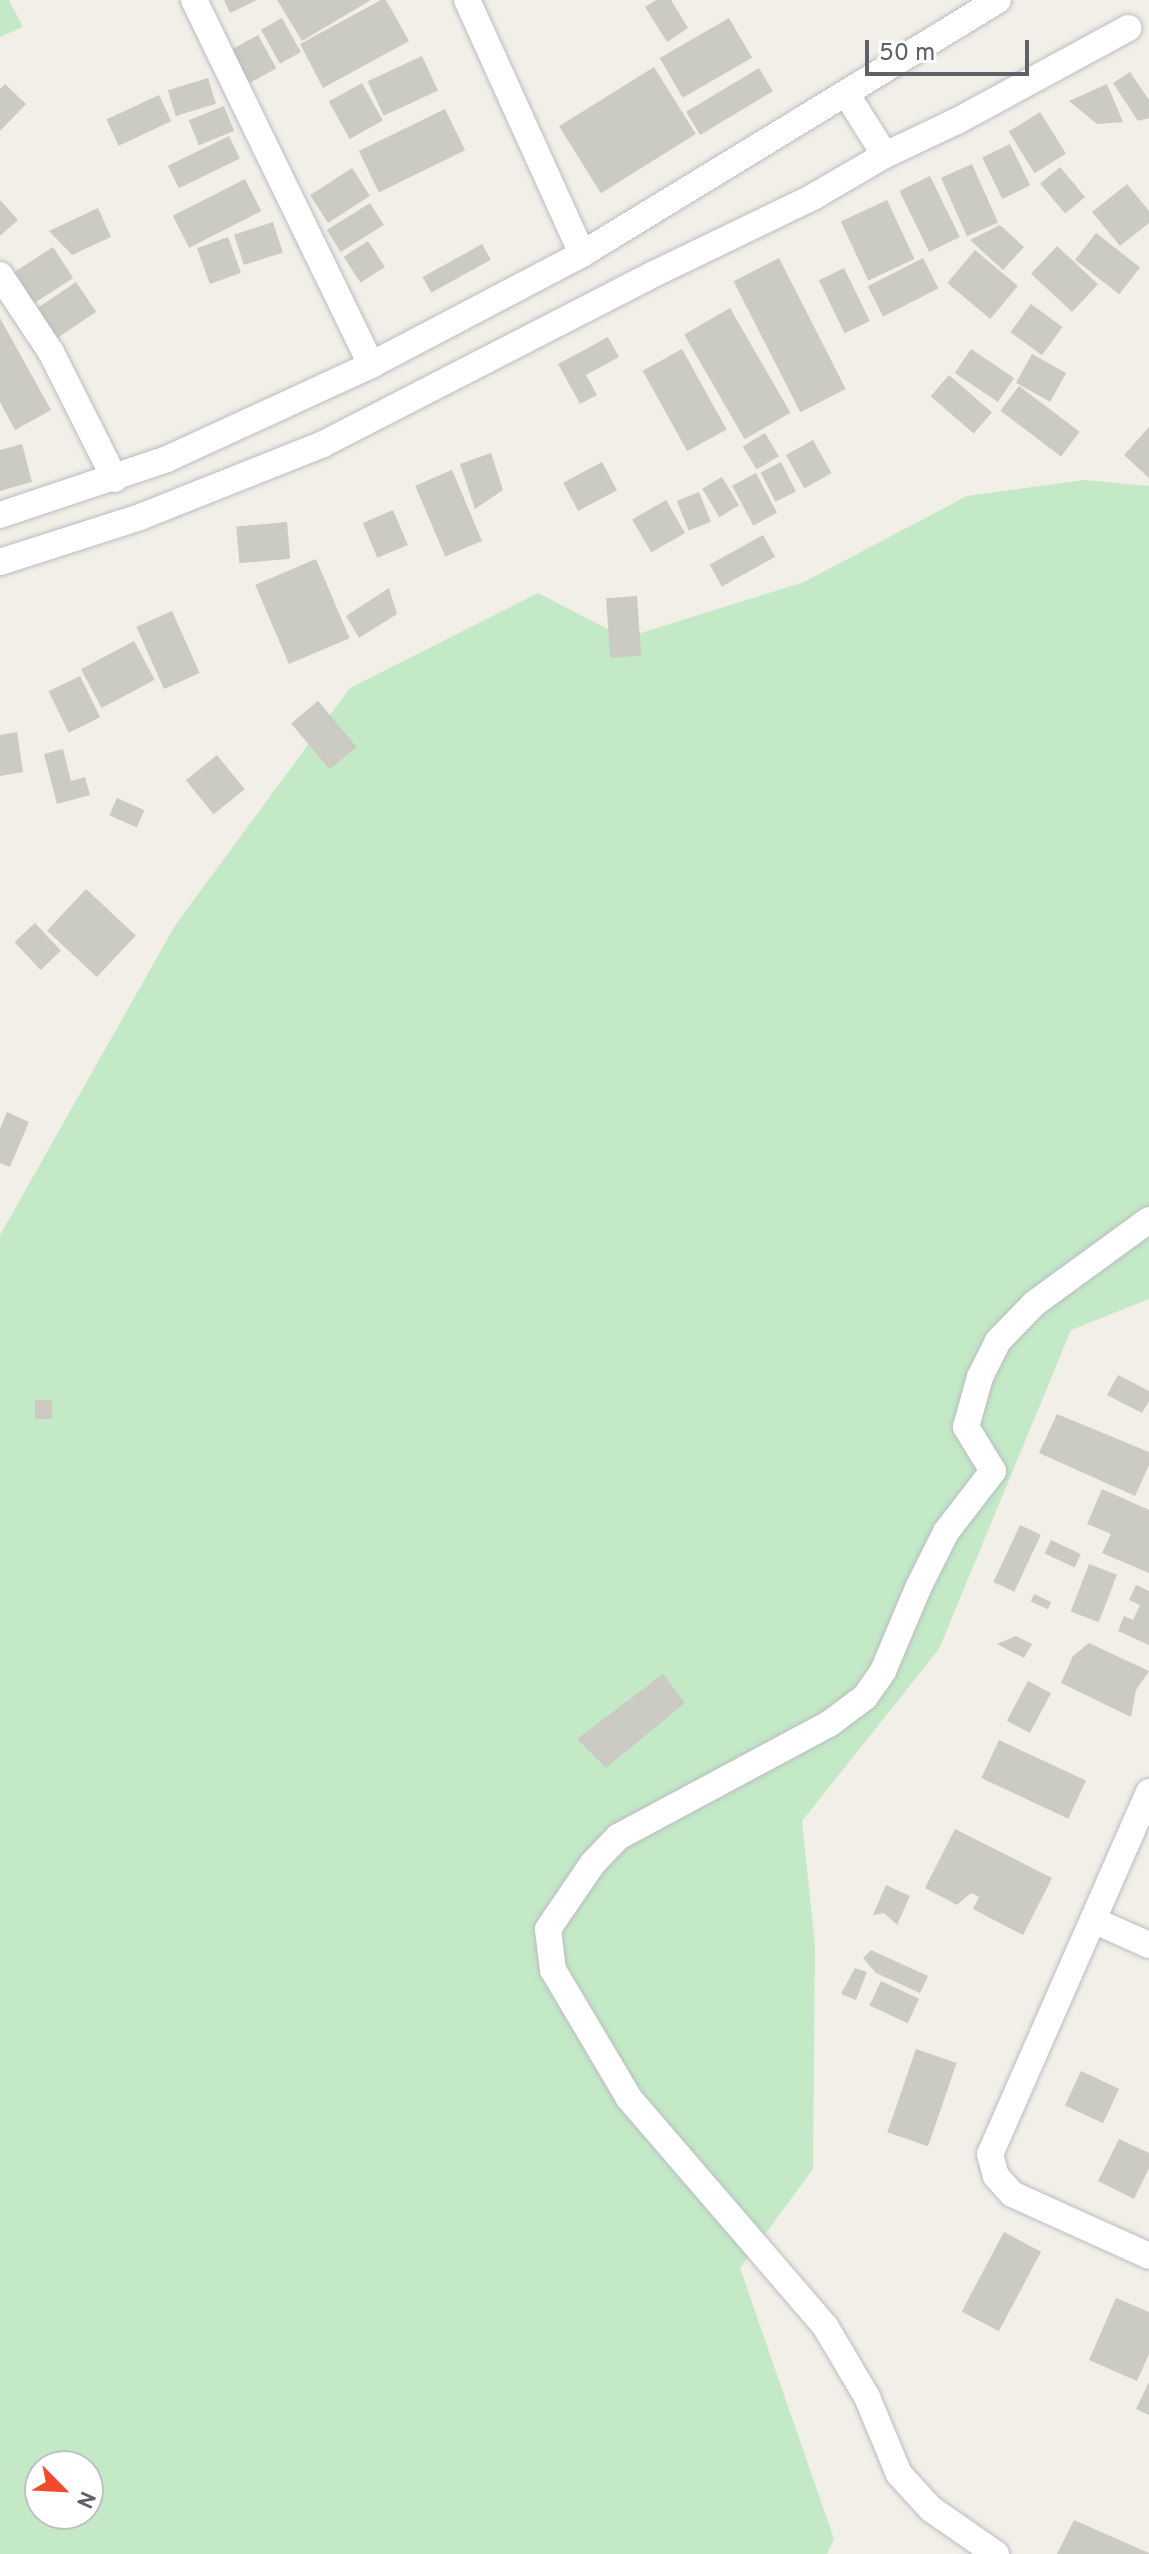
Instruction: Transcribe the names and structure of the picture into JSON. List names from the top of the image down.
{
  "scale_bar": "50 m",
  "north": "bottom right"
}
